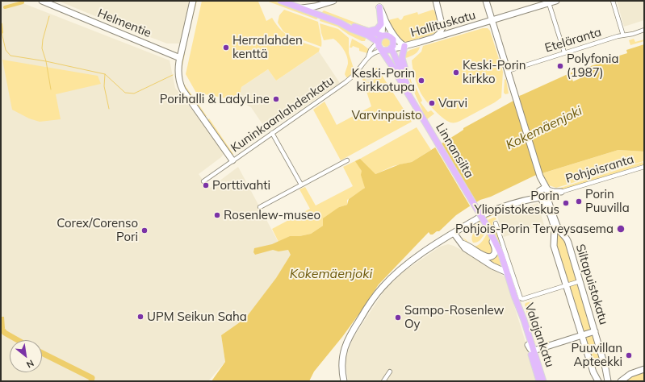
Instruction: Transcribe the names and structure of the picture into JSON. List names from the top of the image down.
{
  "streets": {
    "main road": [
      "Helmentie",
      "Hallituskatu",
      "Linnansilta",
      "Pohjoisranta",
      "Siltapuistokatu",
      "Valajankatu"
    ],
    "street": ["Eteläranta", "Kuninkaanlahdenkatu"]
  },
  "crossings": [
    ["Hallituskatu", "Kuninkaanlahdenkatu"],
    ["Linnansilta", "Valajankatu"],
    ["Pohjoisranta", "Siltapuistokatu"]
  ],
  "water": ["Kokemäenjoki"],
  "parks": ["Varvinpuisto"],
  "places": [
    "Herralahden kenttä",
    "Polyfonia (1987)",
    "Keski-Porin kirkko",
    "Keski-Porin kirkkotupa",
    "Porihalli & LadyLine",
    "Varvi",
    "Porttivahti",
    "Porin Puuvilla",
    "Porin Yliopistokeskus",
    "Rosenlew-museo",
    "Pohjois-Porin Terveysasema",
    "Corex/Corenso Pori",
    "UPM Seikun Saha",
    "Sampo-Rosenlew Oy",
    "Puuvillan Apteekki"
  ],
  "north": "bottom right"
}
